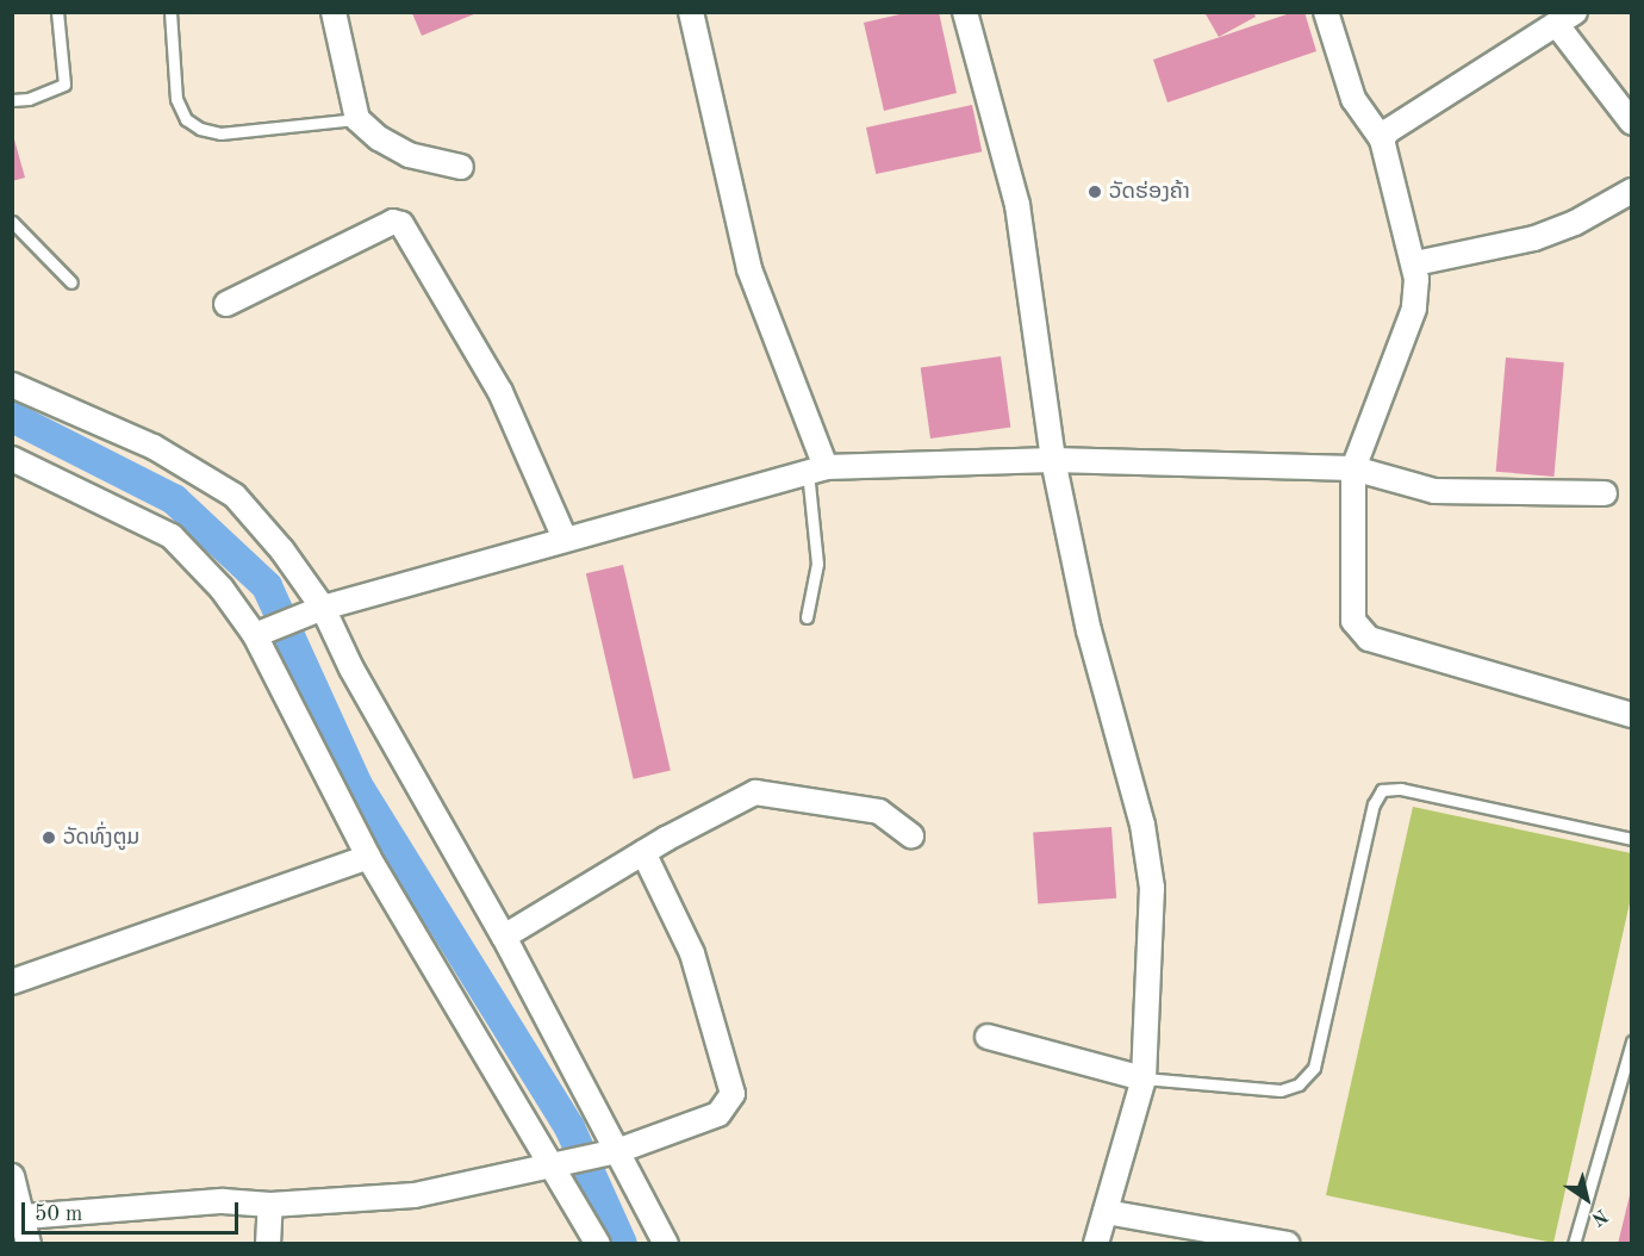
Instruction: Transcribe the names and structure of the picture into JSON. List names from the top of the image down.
{
  "places": ["ວັດຮ່ອງຄ້າ", "ວັດທົ່ງຕູມ"],
  "scale_bar": "50 m",
  "north": "bottom right"
}
